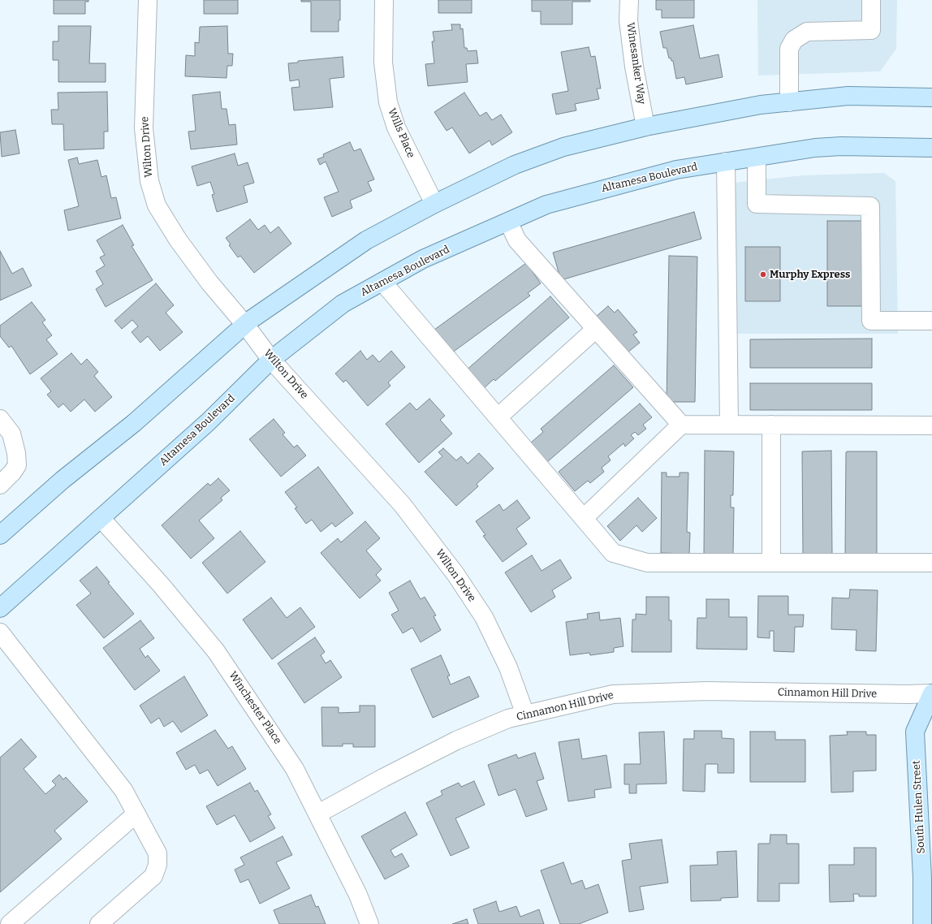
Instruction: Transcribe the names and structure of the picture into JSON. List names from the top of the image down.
{
  "streets": {
    "main road": ["Altamesa Boulevard", "South Hulen Street"],
    "street": [
      "Winesanker Way",
      "Wills Place",
      "Wilton Drive",
      "Cinnamon Hill Drive",
      "Winchester Place"
    ]
  },
  "crossings": [
    ["Wilton Drive", "Altamesa Boulevard"],
    ["Wilton Drive", "Cinnamon Hill Drive"],
    ["Altamesa Boulevard", "Winchester Place"],
    ["Cinnamon Hill Drive", "Winchester Place"],
    ["Cinnamon Hill Drive", "South Hulen Street"]
  ],
  "places": ["Murphy Express"]
}
